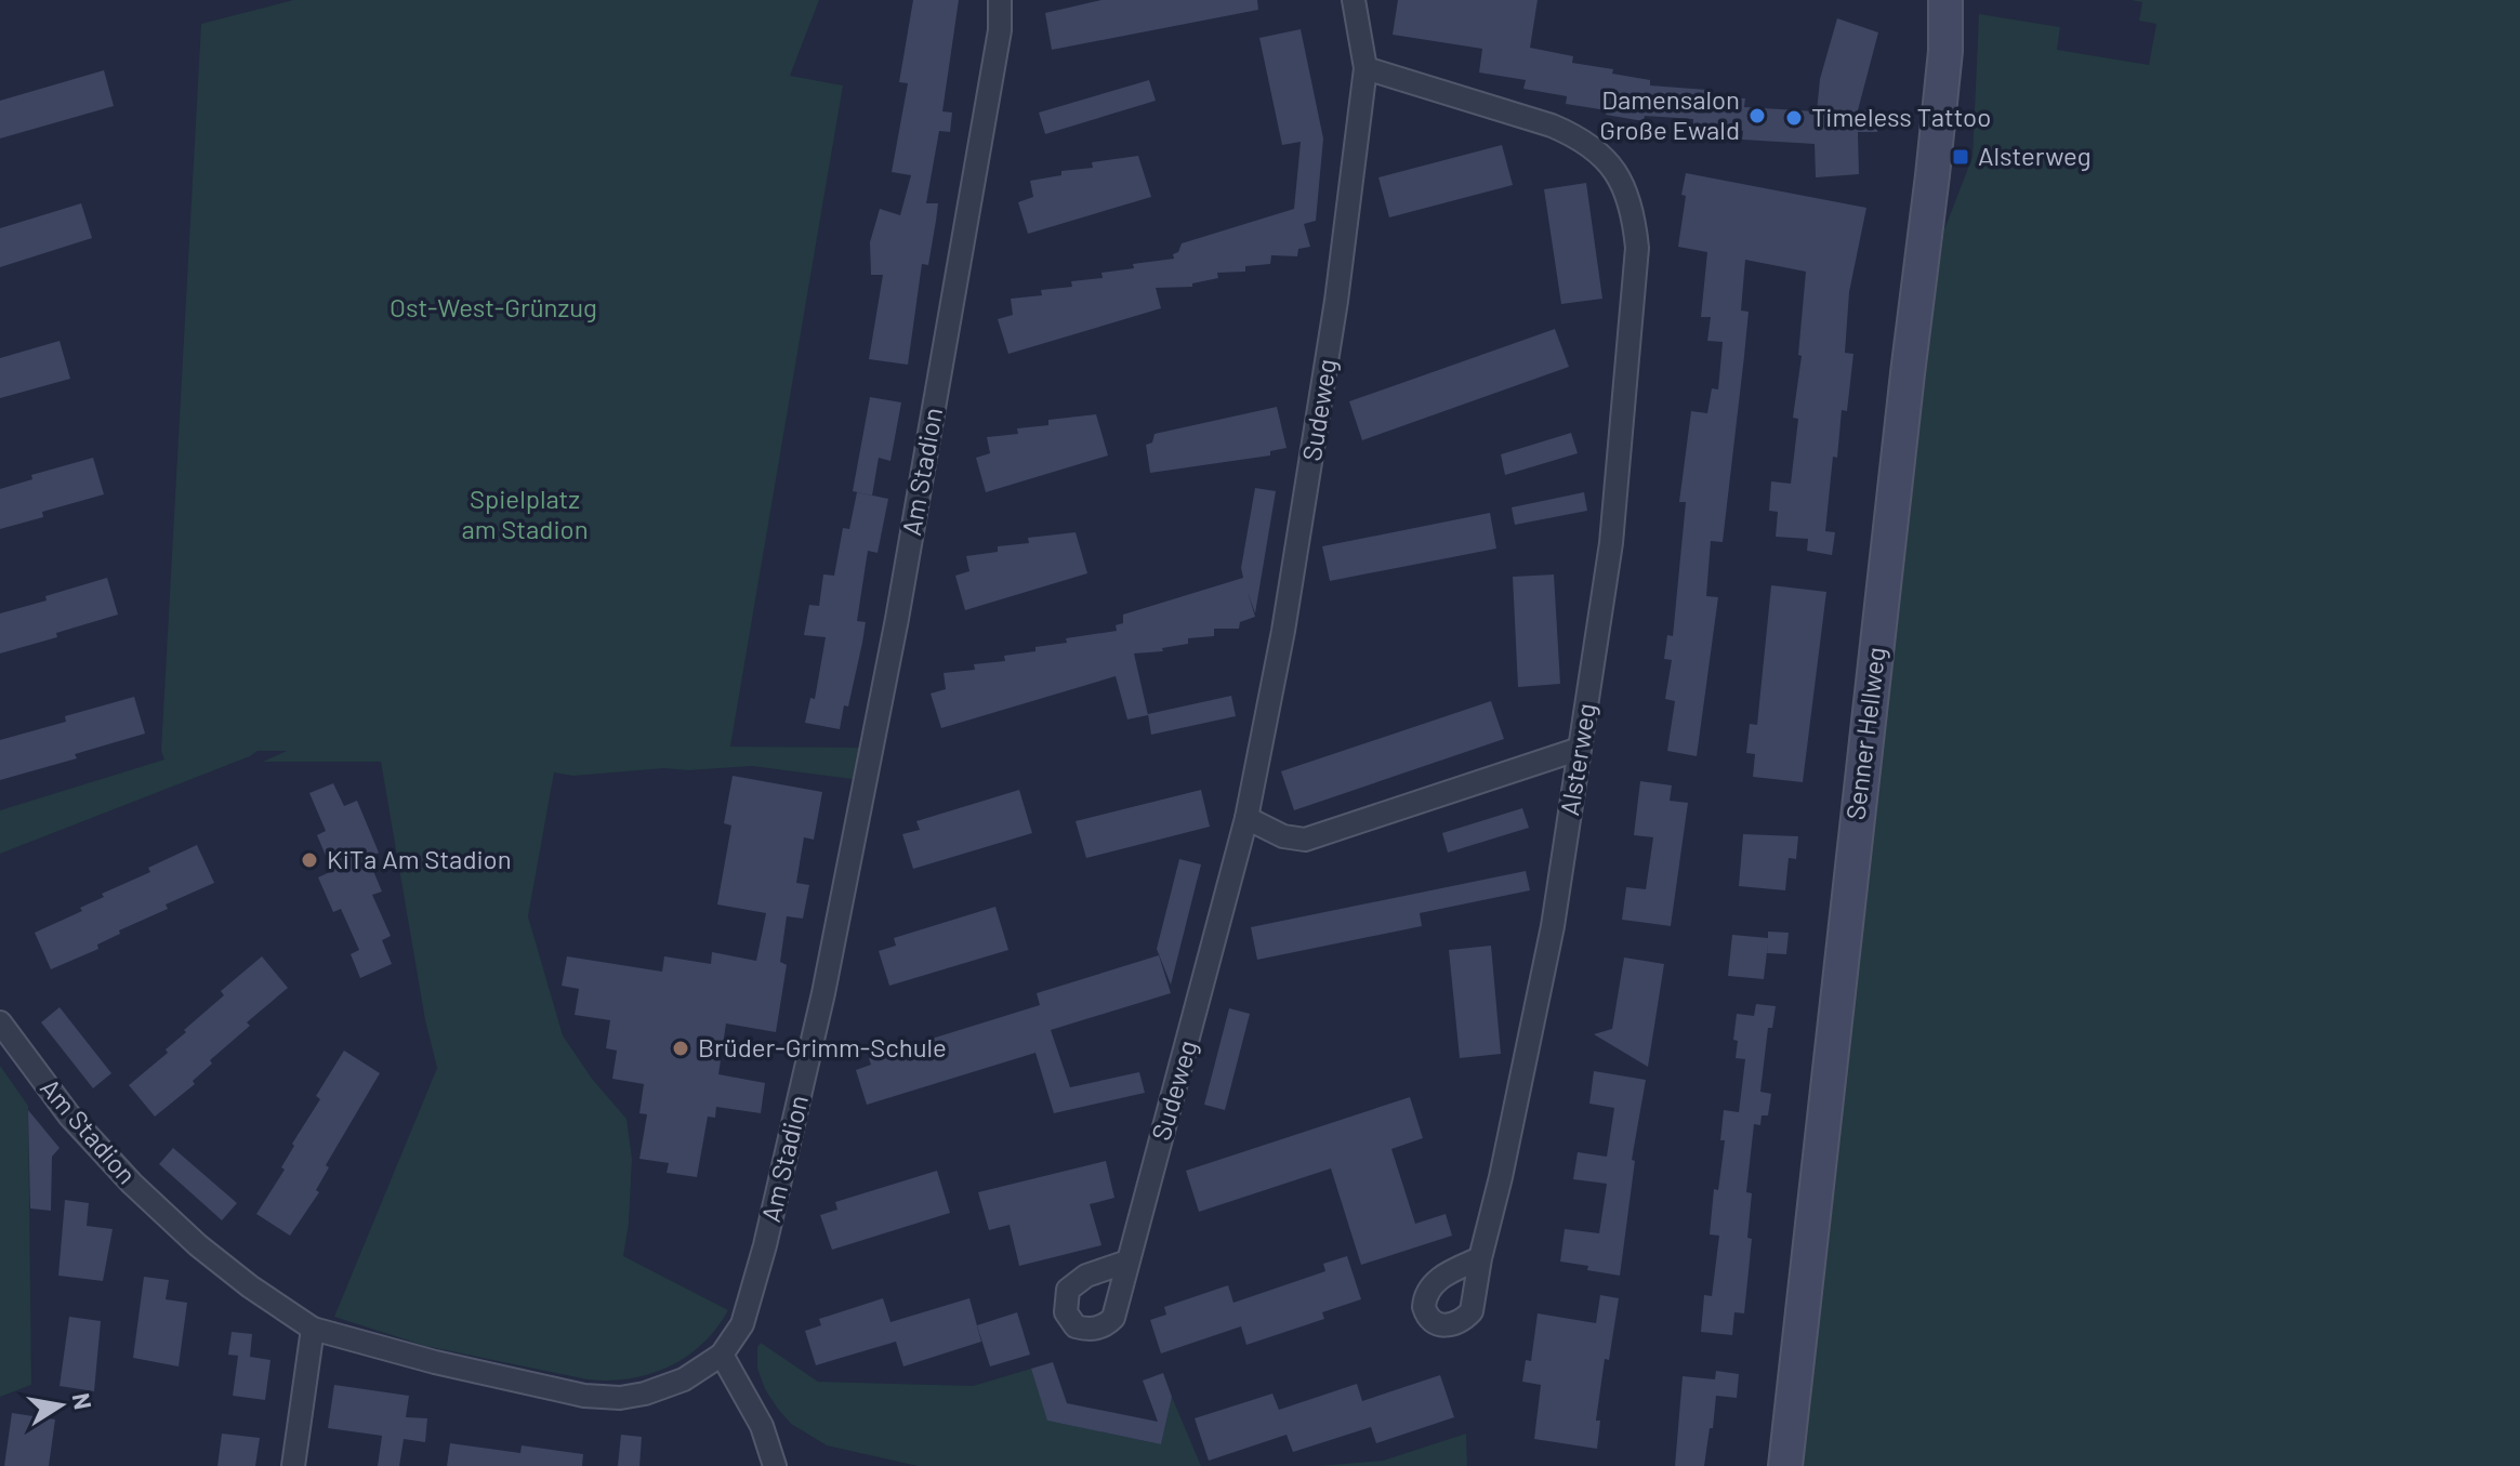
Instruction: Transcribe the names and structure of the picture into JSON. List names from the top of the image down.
{
  "streets": {
    "street": [
      "Sudeweg",
      "Am Stadion",
      "Senner Hellweg",
      "Alsterweg"
    ]
  },
  "crossings": [
    ["Sudeweg", "Alsterweg"]
  ],
  "parks": ["Ost-West-Grünzug", "Spielplatz am Stadion"],
  "places": {
    "other": [
      "Damensalon Große Ewald",
      "Timeless Tattoo",
      "KiTa Am Stadion",
      "Brüder-Grimm-Schule"
    ],
    "transit": ["Alsterweg"]
  },
  "north": "right"
}
